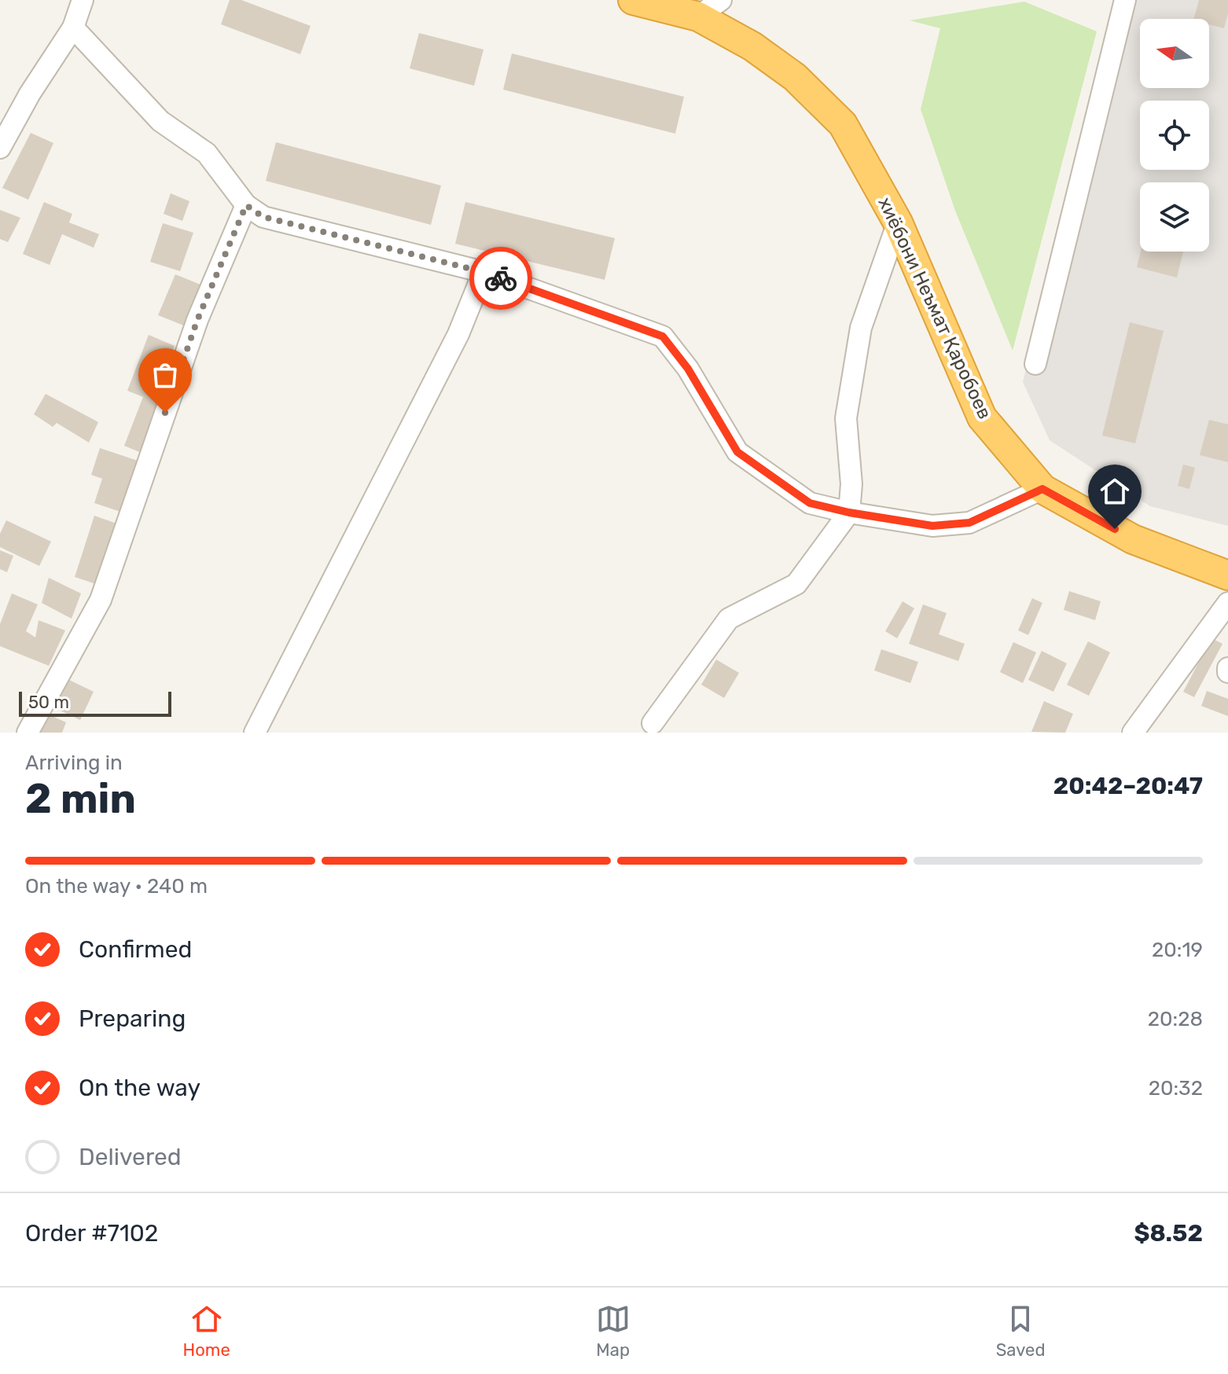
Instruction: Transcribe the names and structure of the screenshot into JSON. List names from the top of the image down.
{
  "streets": {
    "highway": ["хиёбони Неъмат Қаробоев"]
  },
  "scale_bar": "50 m",
  "north": "left",
  "page": {
    "scale": "50 m",
    "heading": ["2 min", "Arriving in", "20:42–20:47"],
    "panel": ["Order #7102", "$8.52"],
    "bar": "On the way · 240 m",
    "list": [
      ["Confirmed", "20:19"],
      ["Preparing", "20:28"],
      ["On the way", "20:32"],
      "Delivered"
    ],
    "tabs": ["Home", "Map", "Saved"]
  }
}
